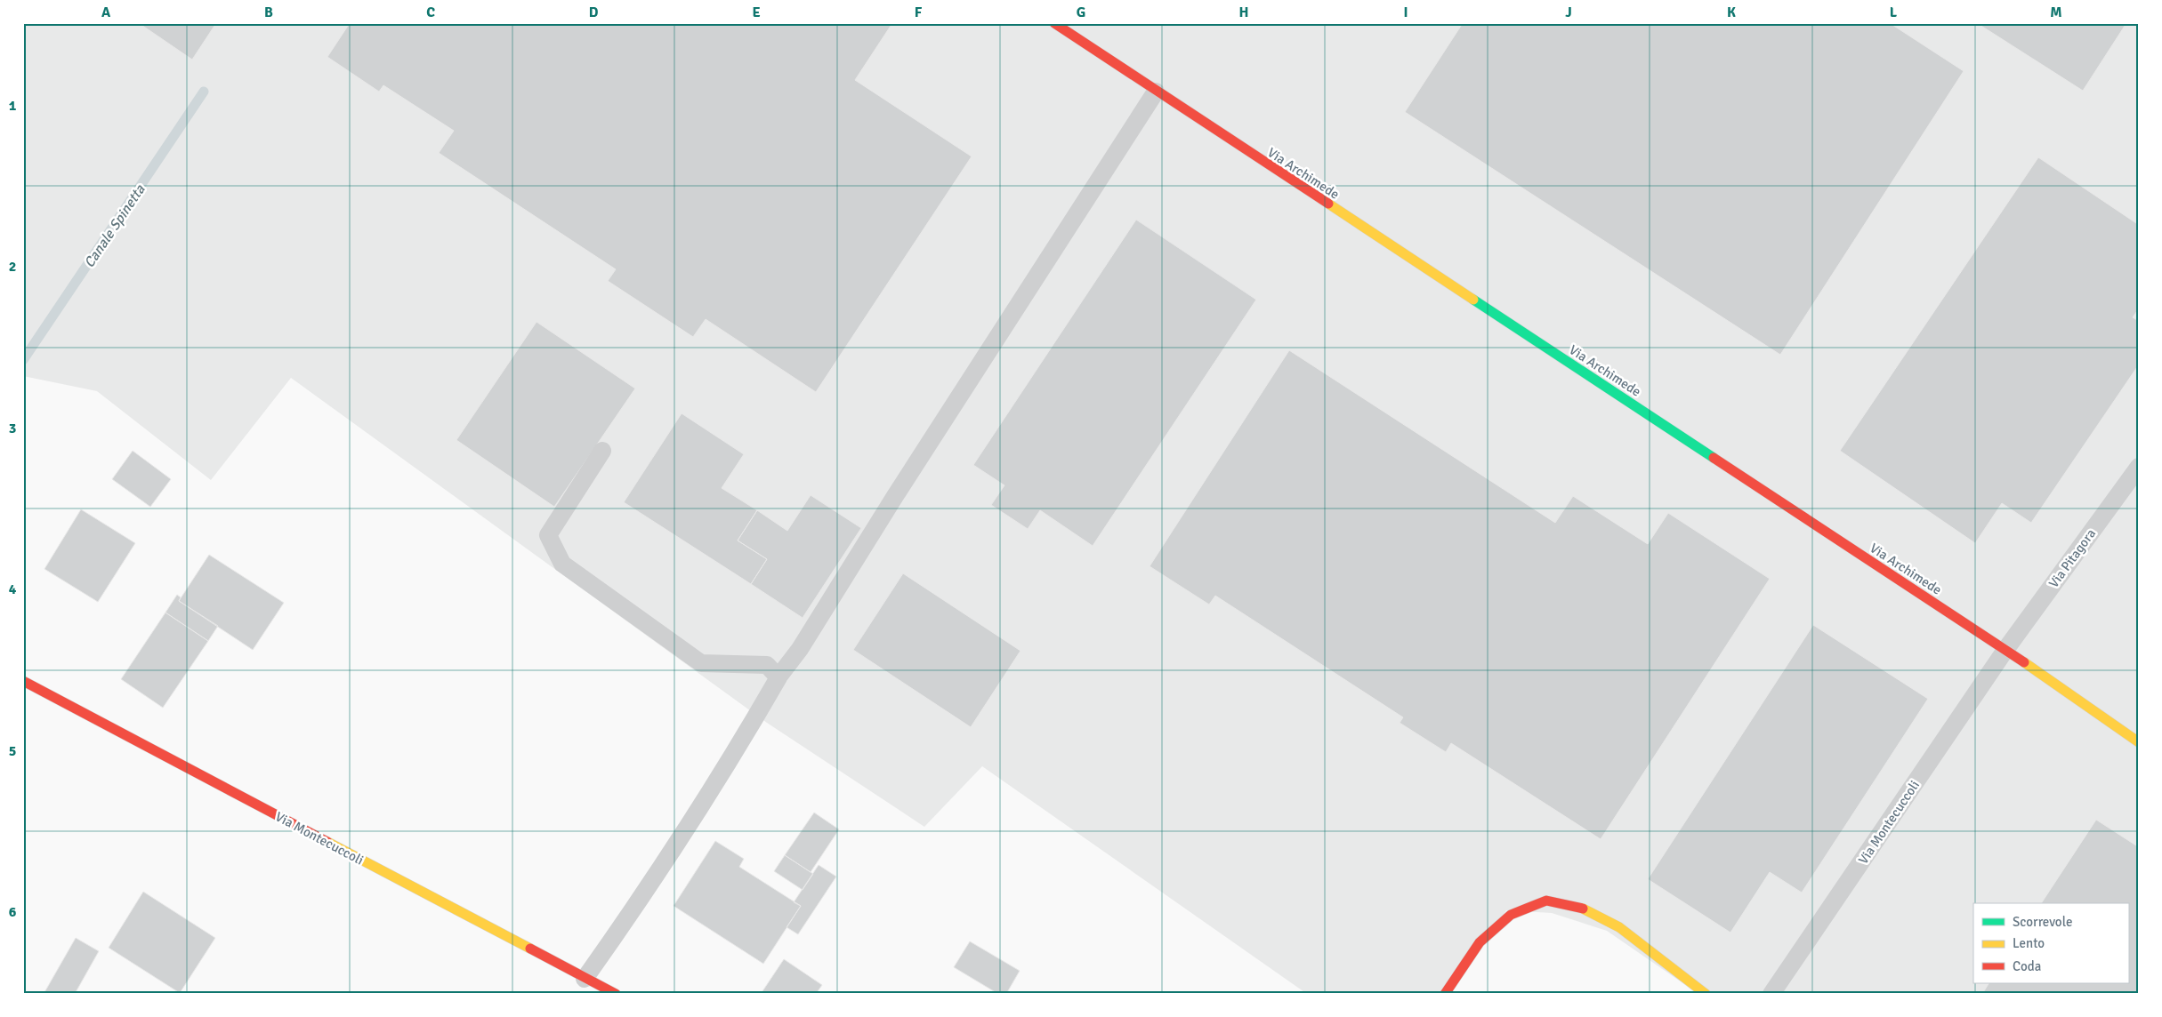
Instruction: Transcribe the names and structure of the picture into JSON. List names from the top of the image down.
{
  "streets": {
    "street": ["Via Archimede", "Via Montecuccoli"],
    "lane": ["Via Pitagora"]
  },
  "crossings": [
    ["Via Archimede", "Via Pitagora"],
    ["Via Archimede", "Via Montecuccoli"],
    ["Via Pitagora", "Via Montecuccoli"]
  ],
  "water": ["Canale Spinetta"],
  "legend": ["Scorrevole", "Lento", "Coda"],
  "grid": {
    "columns": [
      "A",
      "B",
      "C",
      "D",
      "E",
      "F",
      "G",
      "H",
      "I",
      "J",
      "K",
      "L",
      "M"
    ],
    "rows": [
      "1",
      "2",
      "3",
      "4",
      "5",
      "6"
    ]
  }
}
